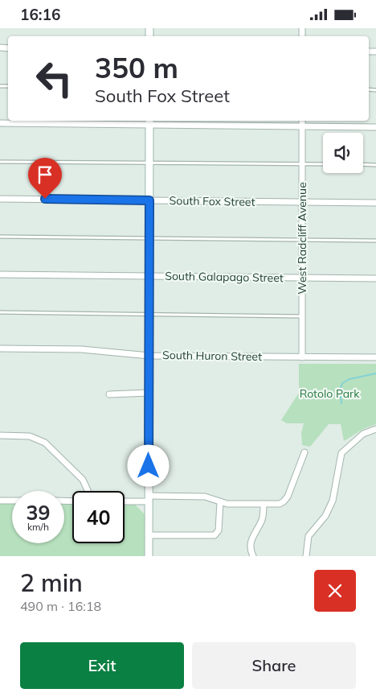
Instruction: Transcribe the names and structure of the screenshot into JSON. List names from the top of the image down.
{
  "streets": {
    "street": [
      "South Fox Street",
      "West Radcliff Avenue",
      "South Galapago Street",
      "South Huron Street"
    ]
  },
  "crossings": [
    ["South Fox Street", "West Radcliff Avenue"],
    ["West Radcliff Avenue", "South Galapago Street"],
    ["West Radcliff Avenue", "South Huron Street"]
  ],
  "parks": ["Rotolo Park"],
  "page": {
    "status": "16:16",
    "turn": ["350 m", "South Fox Street"],
    "speed": "39 km/h",
    "limit": "40",
    "heading": ["2 min", "490 m · 16:18"],
    "buttons": ["Exit", "Share"]
  }
}
